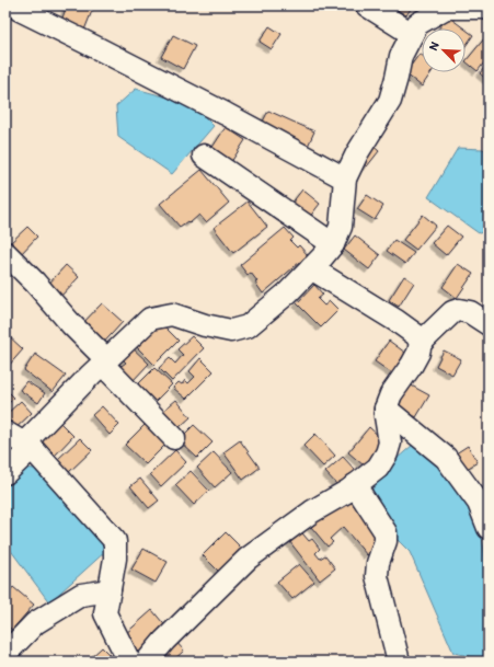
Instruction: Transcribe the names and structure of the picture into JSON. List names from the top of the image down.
{
  "north": "top left"
}
